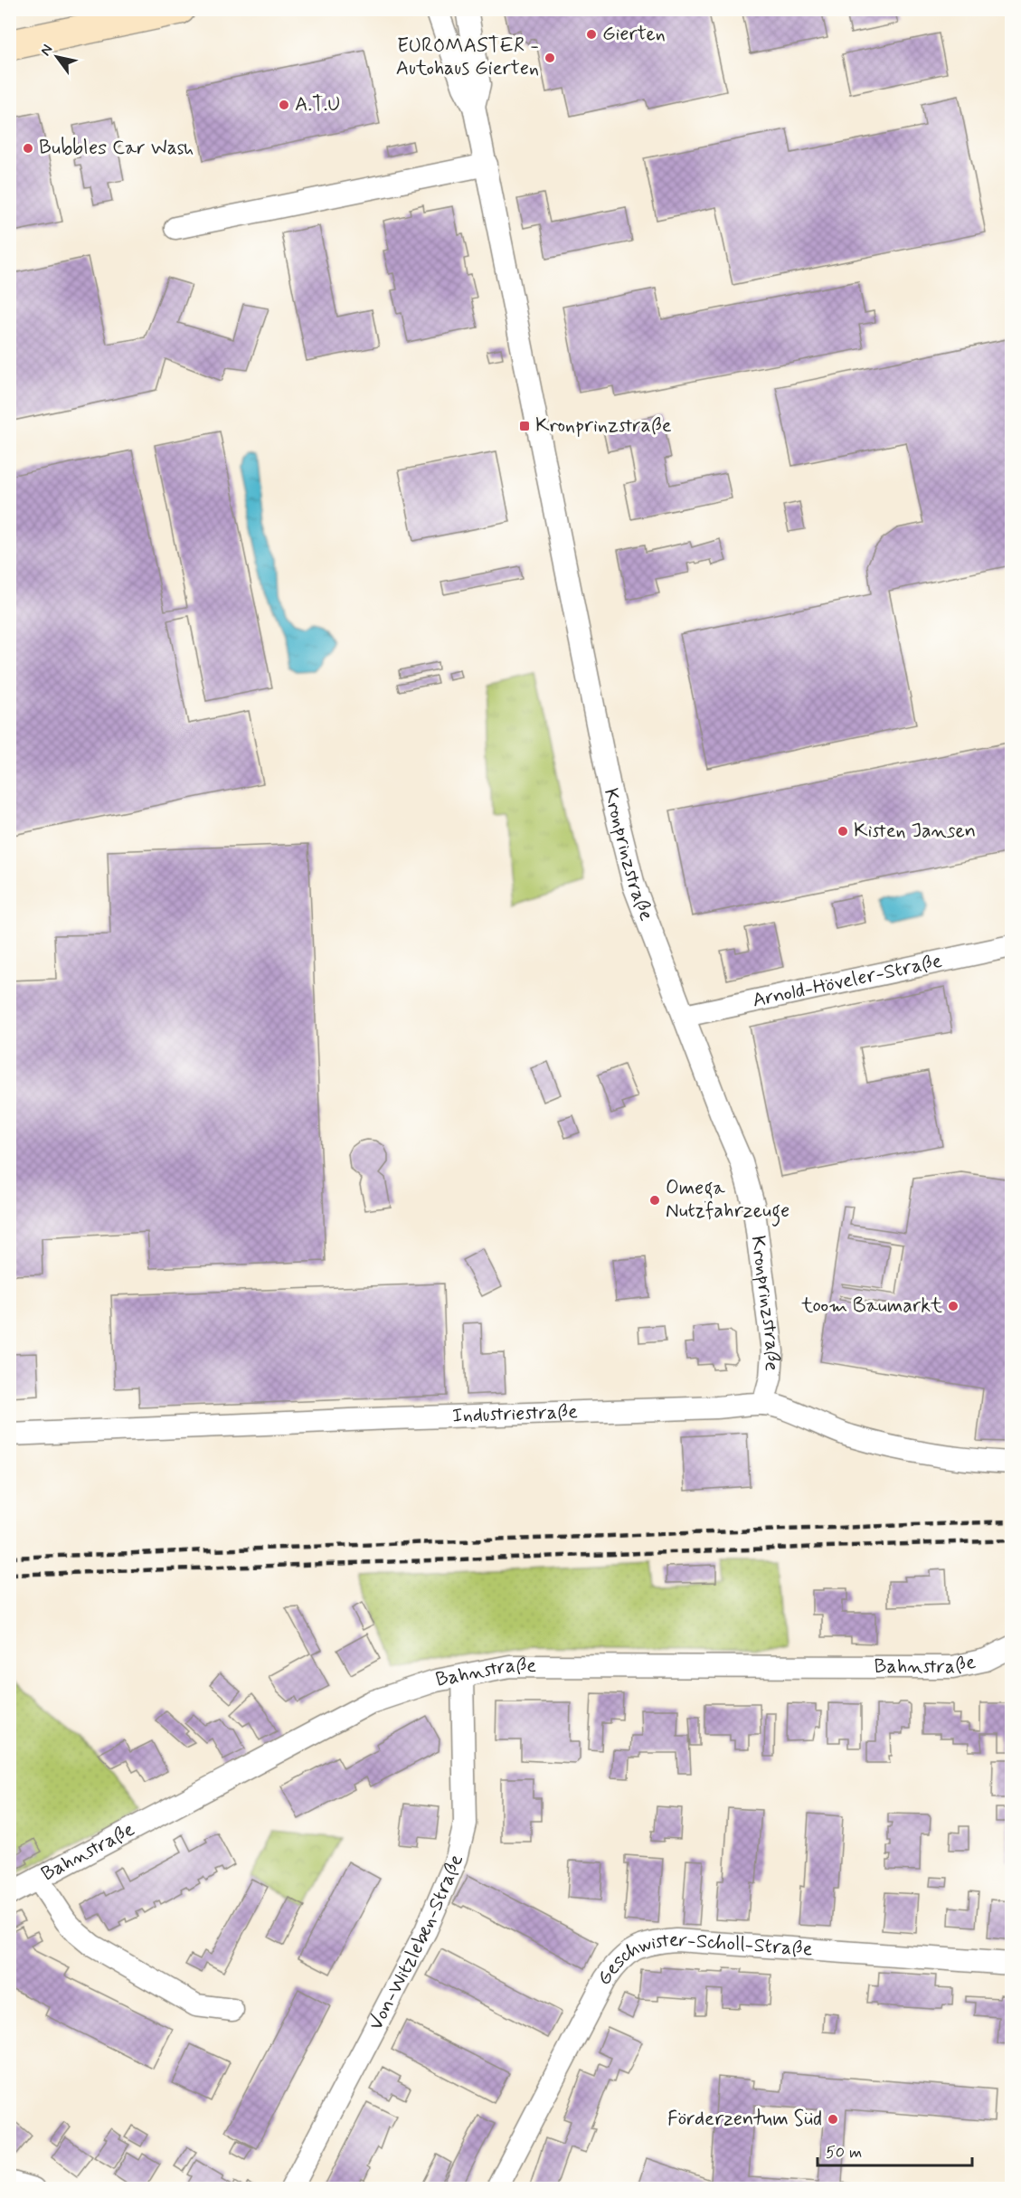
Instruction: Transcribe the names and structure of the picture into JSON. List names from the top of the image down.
{
  "streets": {
    "street": [
      "Kronprinzstraße",
      "Arnold-Höveler-Straße",
      "Industriestraße",
      "Bahnstraße",
      "Von-Witzleben-Straße",
      "Geschwister-Scholl-Straße"
    ]
  },
  "crossings": [
    ["Kronprinzstraße", "Arnold-Höveler-Straße"],
    ["Kronprinzstraße", "Industriestraße"],
    ["Bahnstraße", "Von-Witzleben-Straße"]
  ],
  "places": {
    "other": [
      "Gierten",
      "EUROMASTER - Autohaus Gierten",
      "A.T.U",
      "Bubbles Car Wash",
      "Kisten Jansen",
      "Omega Nutzfahrzeuge",
      "toom Baumarkt",
      "Förderzentum Süd"
    ],
    "transit": ["Kronprinzstraße"]
  },
  "scale_bar": "50 m",
  "north": "top left"
}
